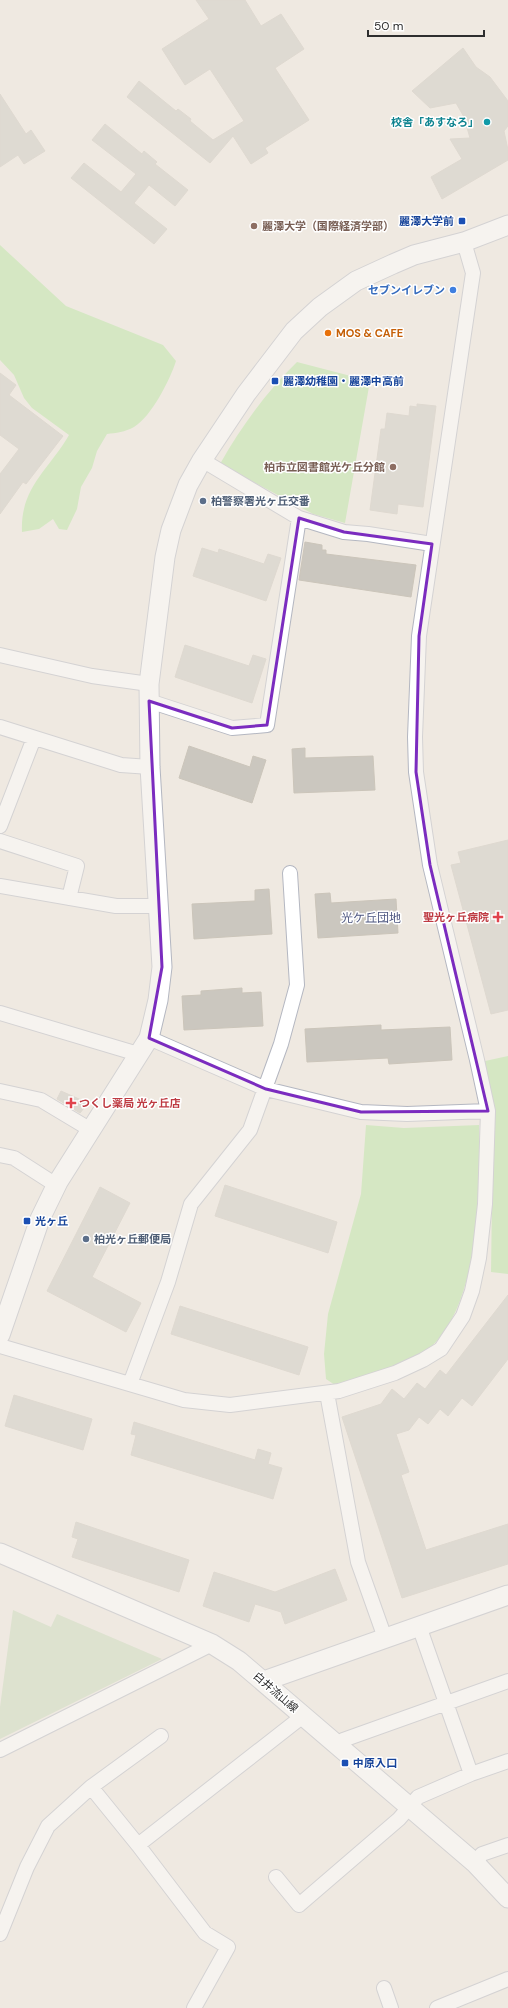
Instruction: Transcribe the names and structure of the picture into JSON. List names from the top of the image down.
{
  "streets": {
    "street": ["白井流山線"]
  },
  "districts": ["光ケ丘団地"],
  "places": {
    "other": [
      "校舎「あすなろ」",
      "麗澤大学（国際経済学部）",
      "セブンイレブン",
      "MOS & CAFE",
      "柏市立図書館光ケ丘分館",
      "柏警察署光ヶ丘交番",
      "柏光ヶ丘郵便局"
    ],
    "transit": [
      "麗澤大学前",
      "麗澤幼稚園・麗澤中高前",
      "光ヶ丘",
      "中原入口"
    ],
    "health": ["聖光ヶ丘病院", "つくし薬局 光ヶ丘店"]
  },
  "scale_bar": "50 m"
}
